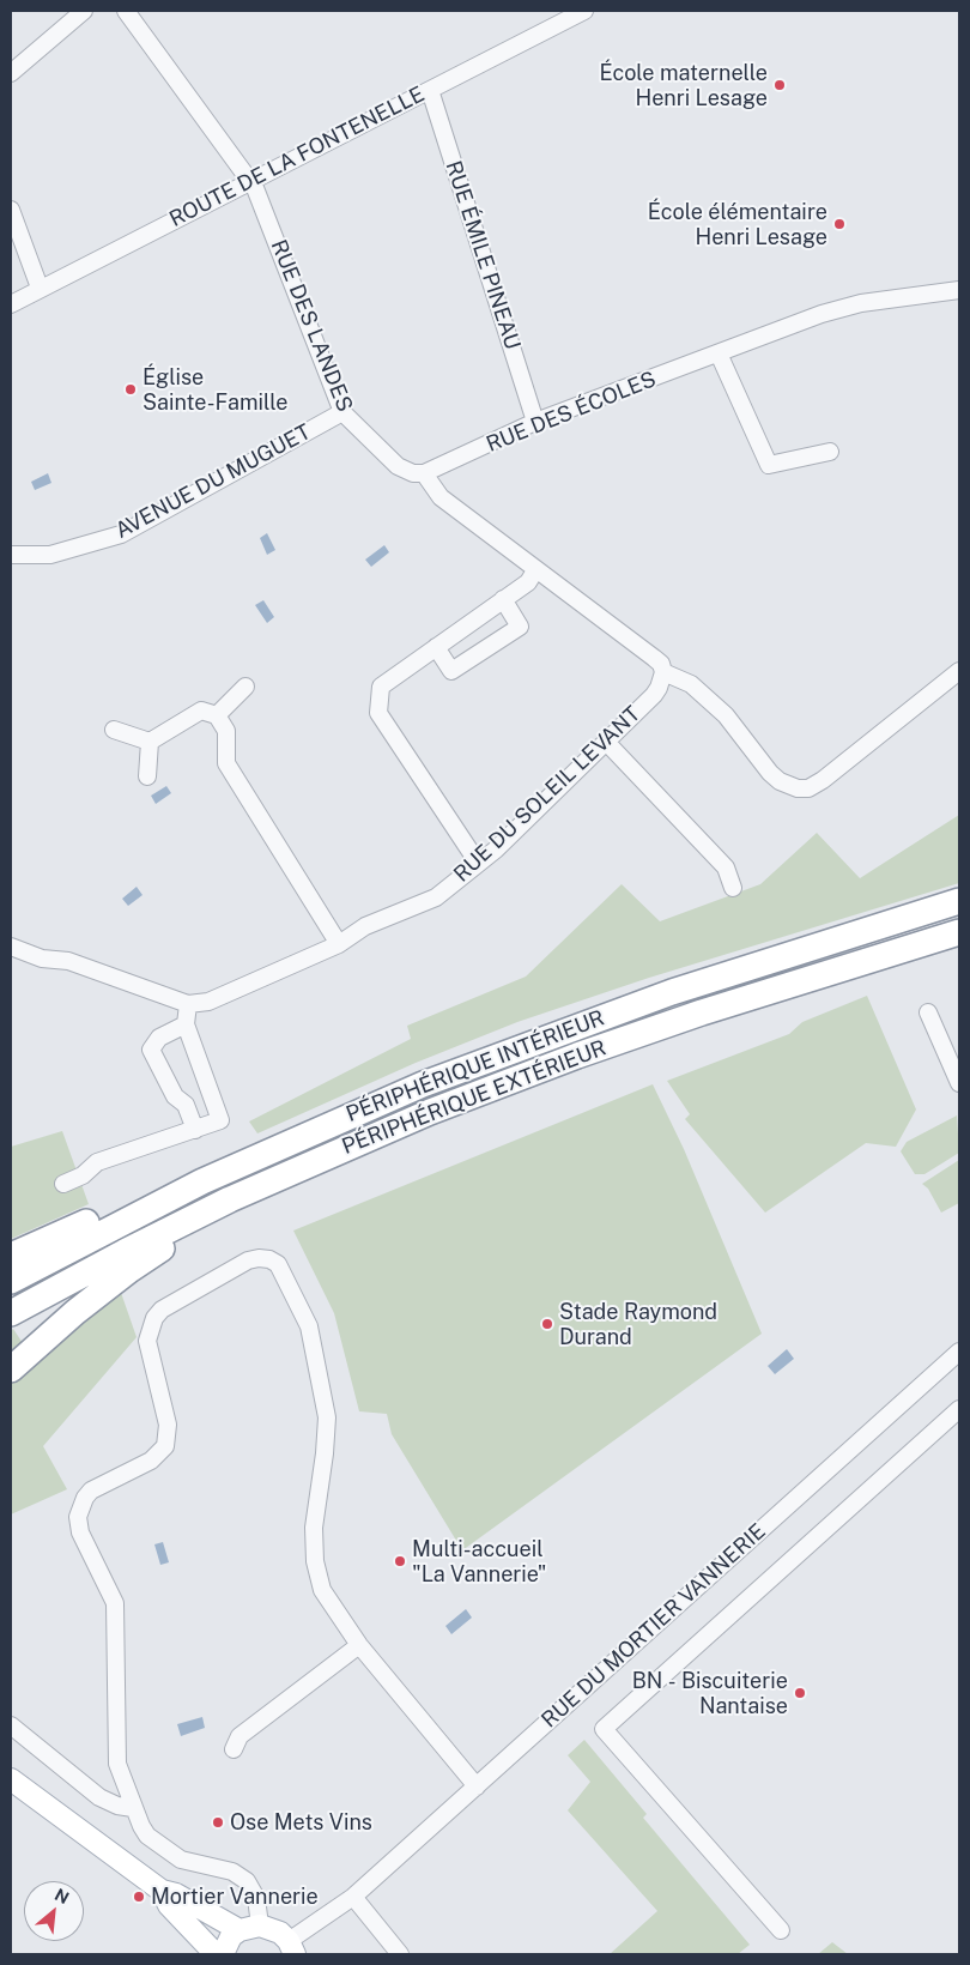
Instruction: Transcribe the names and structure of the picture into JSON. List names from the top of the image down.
{
  "streets": {
    "highway": ["PÉRIPHÉRIQUE INTÉRIEUR", "PÉRIPHÉRIQUE EXTÉRIEUR"],
    "street": [
      "ROUTE DE LA FONTENELLE",
      "RUE ÉMILE PINEAU",
      "RUE DES LANDES",
      "RUE DES ÉCOLES",
      "AVENUE DU MUGUET",
      "RUE DU SOLEIL LEVANT",
      "RUE DU MORTIER VANNERIE"
    ]
  },
  "crossings": [
    ["ROUTE DE LA FONTENELLE", "RUE ÉMILE PINEAU"],
    ["ROUTE DE LA FONTENELLE", "RUE DES LANDES"],
    ["RUE ÉMILE PINEAU", "RUE DES ÉCOLES"],
    ["RUE DES LANDES", "RUE DES ÉCOLES"],
    ["RUE DES LANDES", "AVENUE DU MUGUET"]
  ],
  "places": [
    "École maternelle Henri Lesage",
    "École élémentaire Henri Lesage",
    "Église Sainte-Famille",
    "Stade Raymond Durand",
    "Multi-accueil \"La Vannerie\"",
    "BN - Biscuiterie Nantaise",
    "Ose Mets Vins",
    "Mortier Vannerie"
  ],
  "north": "top right"
}
